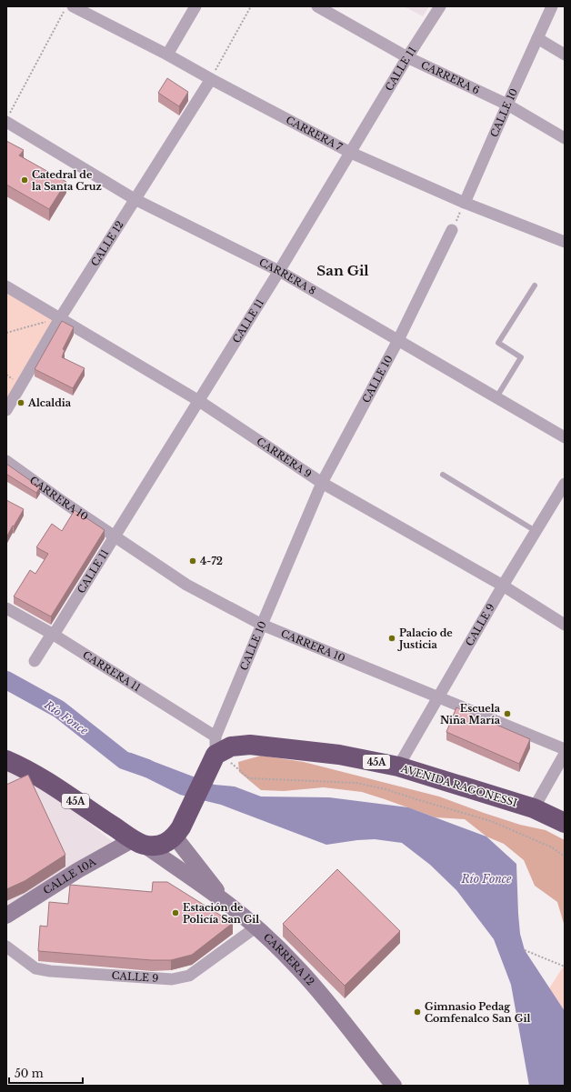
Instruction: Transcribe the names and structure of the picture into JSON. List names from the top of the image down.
{
  "streets": {
    "highway": ["45A", "AVENIDA RAGONESSI"],
    "street": [
      "CALLE 11",
      "CARRERA 6",
      "CALLE 10",
      "CARRERA 7",
      "CALLE 12",
      "CARRERA 8",
      "CARRERA 9",
      "CARRERA 10",
      "CALLE 9",
      "CARRERA 11",
      "CALLE 10A",
      "CARRERA 12"
    ]
  },
  "crossings": [
    ["CALLE 11", "CARRERA 6"],
    ["CALLE 11", "CARRERA 7"],
    ["CALLE 11", "CARRERA 8"],
    ["CALLE 11", "CARRERA 9"],
    ["CALLE 11", "CARRERA 10"],
    ["CALLE 11", "CARRERA 11"],
    ["CARRERA 6", "CALLE 10"],
    ["CALLE 10", "CARRERA 7"],
    ["CALLE 10", "CARRERA 8"],
    ["CALLE 10", "CARRERA 9"],
    ["CALLE 10", "CARRERA 10"],
    ["CALLE 10", "CARRERA 11"],
    ["CALLE 10", "AVENIDA RAGONESSI"],
    ["CARRERA 7", "CALLE 12"],
    ["CALLE 12", "CARRERA 8"],
    ["CALLE 12", "CARRERA 9"],
    ["CARRERA 9", "CALLE 9"],
    ["CARRERA 10", "CALLE 9"],
    ["CALLE 9", "AVENIDA RAGONESSI"],
    ["CALLE 9", "CARRERA 12"],
    ["CARRERA 11", "AVENIDA RAGONESSI"],
    ["45A", "CALLE 10A"],
    ["45A", "CARRERA 12"],
    ["CALLE 10A", "CARRERA 12"]
  ],
  "districts": ["San Gil"],
  "water": ["Río Fonce"],
  "places": [
    "Catedral de la Santa Cruz",
    "Alcaldia",
    "4-72",
    "Palacio de Justicia",
    "Escuela Niña María",
    "Estación de Policía San Gil",
    "Gimnasio Pedag Comfenalco San Gil"
  ],
  "scale_bar": "50 m"
}
